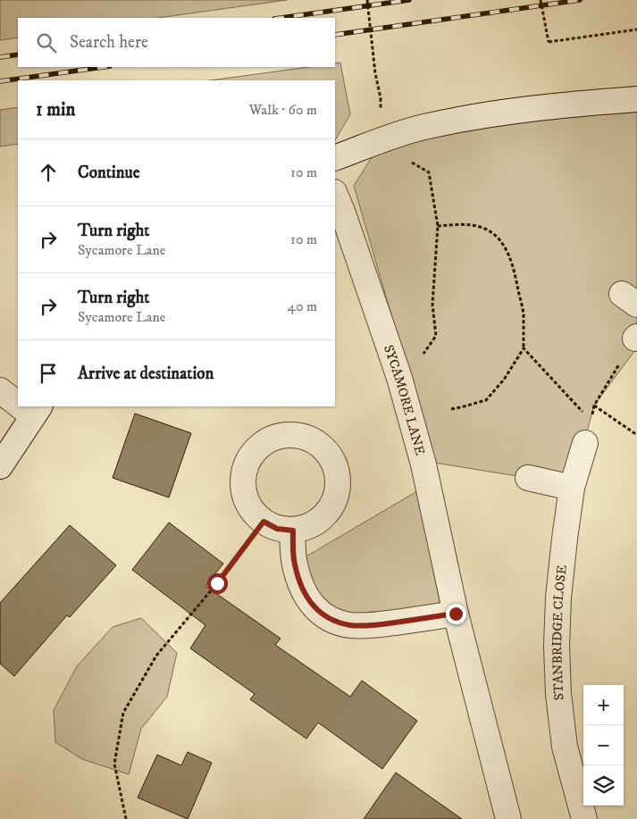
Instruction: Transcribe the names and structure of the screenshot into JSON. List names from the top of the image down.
{
  "streets": {
    "street": ["SYCAMORE LANE", "STANBRIDGE CLOSE"]
  },
  "page": {
    "search": "Search here",
    "heading": ["1 min", "Walk · 60 m"],
    "list": [
      ["Continue", "10 m"],
      ["Turn right", "Sycamore Lane", "10 m"],
      ["Turn right", "Sycamore Lane", "40 m"],
      "Arrive at destination"
    ],
    "map_buttons": ["+", "−"]
  }
}
